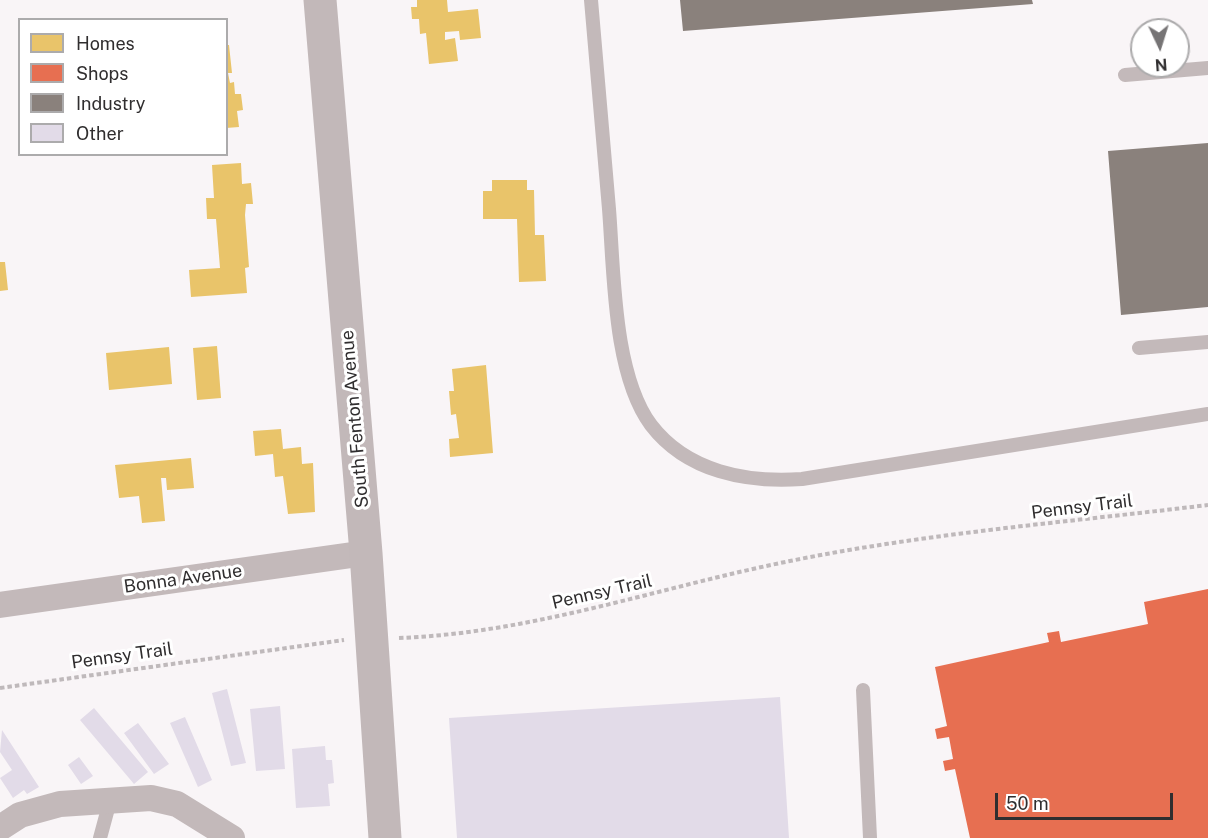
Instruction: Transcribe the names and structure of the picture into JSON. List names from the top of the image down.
{
  "streets": {
    "street": ["South Fenton Avenue", "Bonna Avenue"],
    "path": ["Pennsy Trail"]
  },
  "crossings": [
    ["South Fenton Avenue", "Pennsy Trail"],
    ["South Fenton Avenue", "Bonna Avenue"]
  ],
  "legend": [
    "Homes",
    "Shops",
    "Industry",
    "Other"
  ],
  "scale_bar": "50 m",
  "north": "bottom"
}
